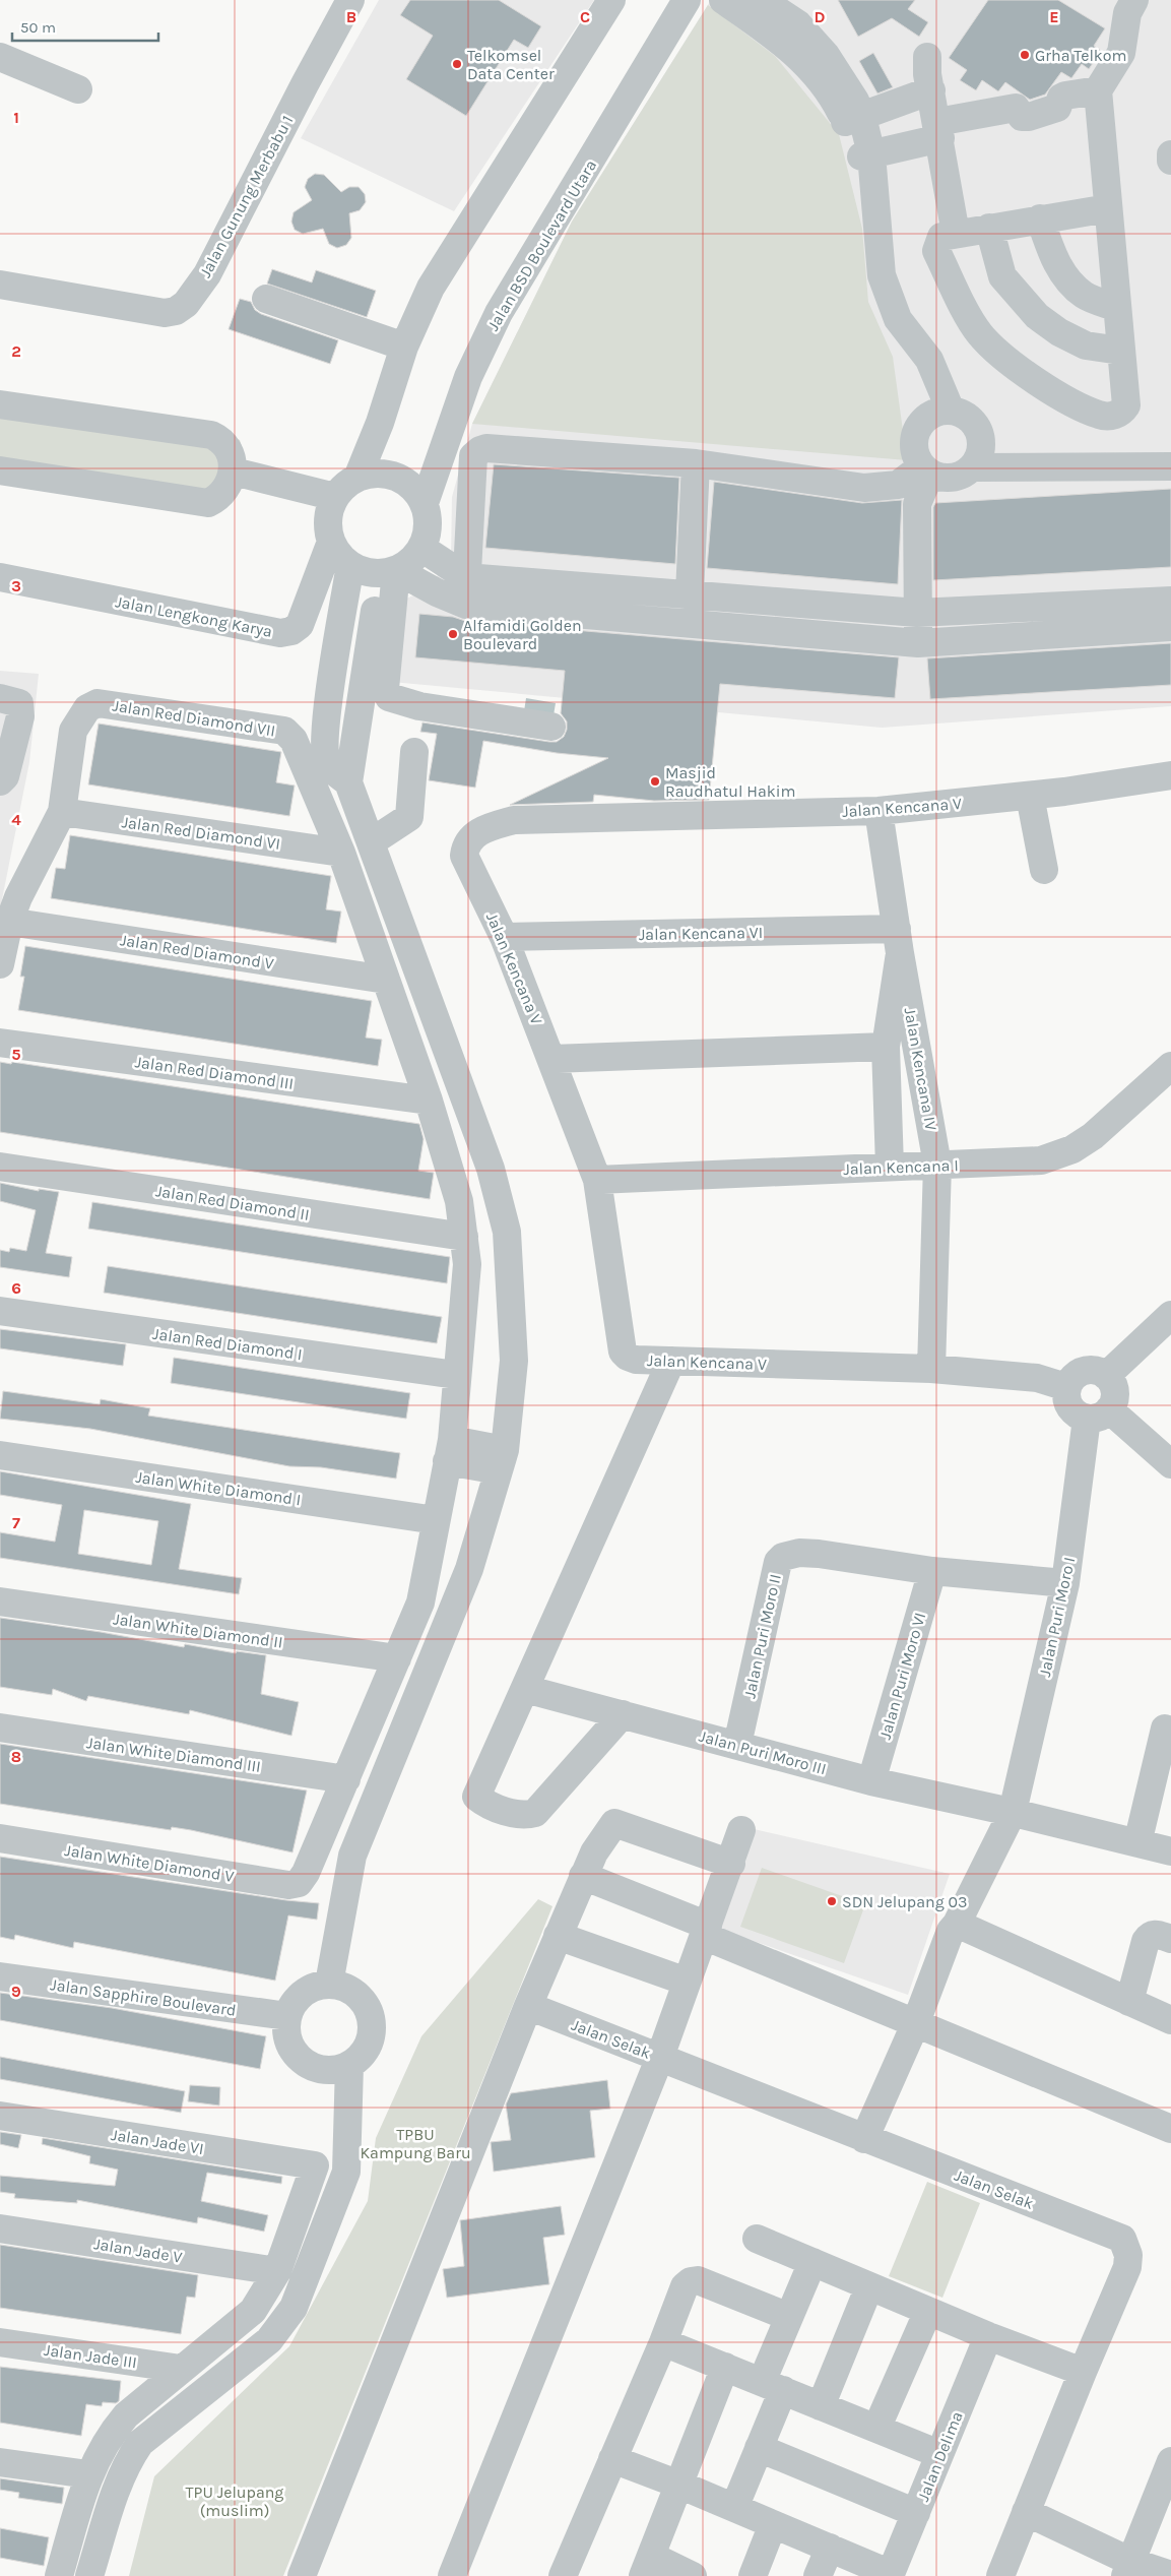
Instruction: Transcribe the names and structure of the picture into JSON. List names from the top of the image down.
{
  "streets": {
    "street": [
      "Jalan Gunung Merbabu 1",
      "Jalan BSD Boulevard Utara",
      "Jalan Lengkong Karya",
      "Jalan Red Diamond VII",
      "Jalan Kencana V",
      "Jalan Red Diamond VI",
      "Jalan Kencana VI",
      "Jalan Red Diamond V",
      "Jalan Kencana IV",
      "Jalan Red Diamond III",
      "Jalan Kencana I",
      "Jalan Red Diamond II",
      "Jalan Red Diamond I",
      "Jalan White Diamond I",
      "Jalan Puri Moro I",
      "Jalan White Diamond II",
      "Jalan Puri Moro II",
      "Jalan Puri Moro VI",
      "Jalan Puri Moro III",
      "Jalan White Diamond III",
      "Jalan White Diamond V",
      "Jalan Sapphire Boulevard",
      "Jalan Selak",
      "Jalan Jade VI",
      "Jalan Jade V",
      "Jalan Jade III",
      "Jalan Delima"
    ]
  },
  "crossings": [
    ["Jalan BSD Boulevard Utara", "Jalan Lengkong Karya"],
    ["Jalan Red Diamond VII", "Jalan Red Diamond VI"],
    ["Jalan Kencana V", "Jalan Kencana VI"],
    ["Jalan Kencana V", "Jalan Kencana IV"],
    ["Jalan Kencana V", "Jalan Kencana I"],
    ["Jalan Kencana VI", "Jalan Kencana IV"],
    ["Jalan Kencana IV", "Jalan Kencana I"],
    ["Jalan Puri Moro I", "Jalan Puri Moro III"],
    ["Jalan Puri Moro I", "Jalan Selak"],
    ["Jalan Puri Moro II", "Jalan Puri Moro VI"],
    ["Jalan Puri Moro II", "Jalan Puri Moro III"],
    ["Jalan Puri Moro VI", "Jalan Puri Moro III"],
    ["Jalan White Diamond III", "Jalan White Diamond V"],
    ["Jalan Jade VI", "Jalan Jade V"]
  ],
  "parks": ["TPBU Kampung Baru", "TPU Jelupang (muslim)"],
  "places": [
    "Grha Telkom",
    "Telkomsel Data Center",
    "Alfamidi Golden Boulevard",
    "Masjid Raudhatul Hakim",
    "SDN Jelupang 03"
  ],
  "scale_bar": "50 m",
  "grid": {
    "columns": [
      "B",
      "C",
      "D",
      "E"
    ],
    "rows": [
      "1",
      "2",
      "3",
      "4",
      "5",
      "6",
      "7",
      "8",
      "9"
    ]
  }
}
